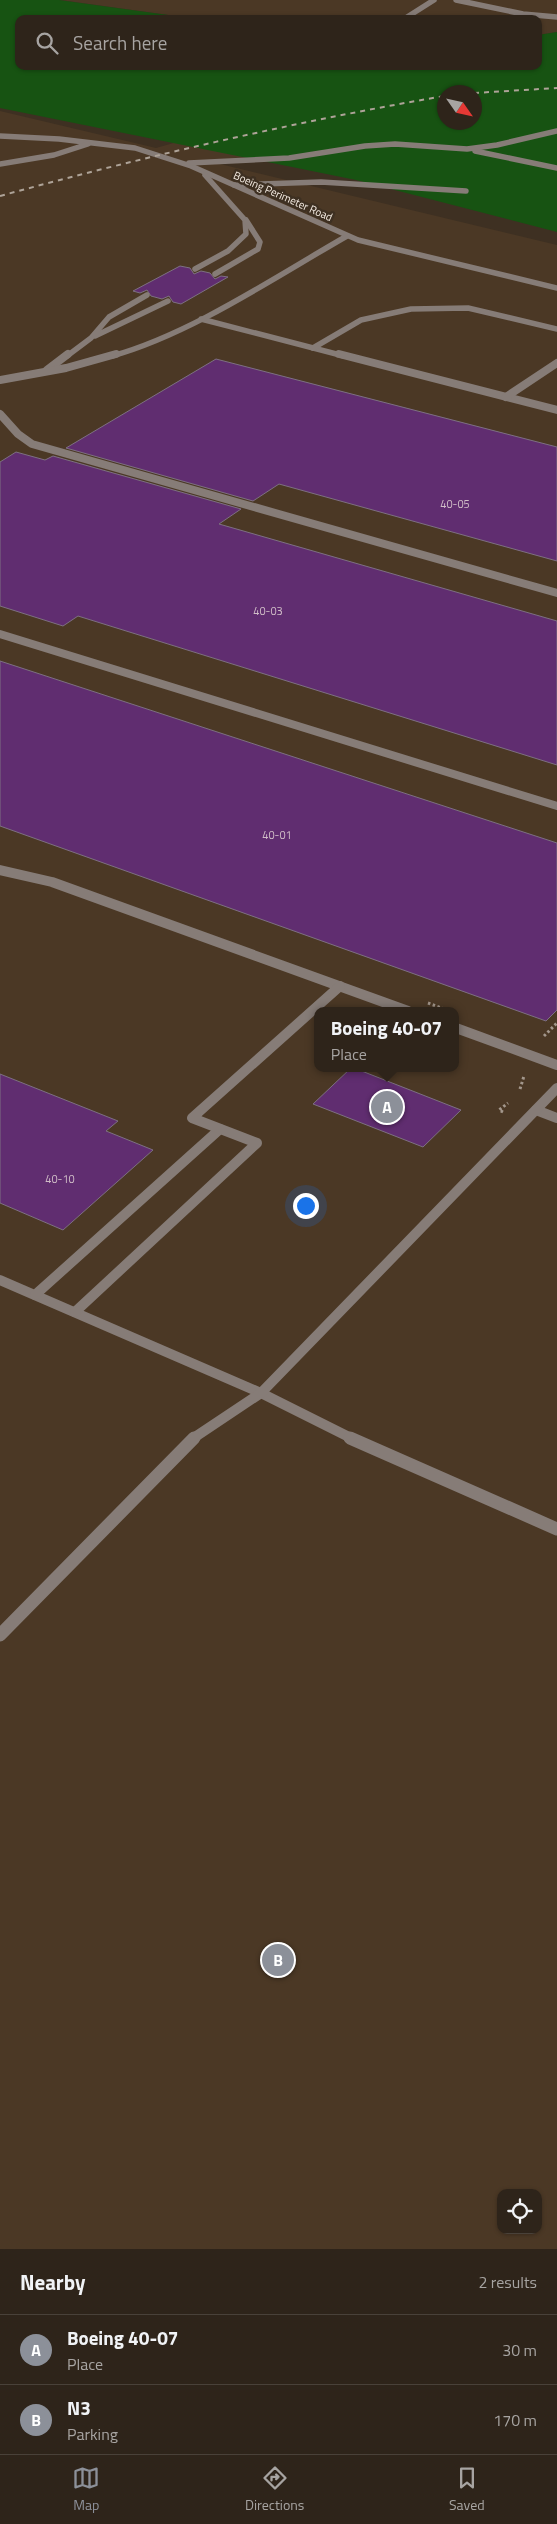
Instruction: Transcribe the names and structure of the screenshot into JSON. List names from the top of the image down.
{
  "streets": {
    "lane": ["Boeing Perimeter Road"]
  },
  "house_numbers": [
    "40-05",
    "40-03",
    "40-01",
    "40-10"
  ],
  "north": "bottom right",
  "page": {
    "search": "Search here",
    "popup": ["Boeing 40-07", "Place"],
    "pins": ["A", "B"],
    "heading": ["Nearby", "2 results"],
    "list": [
      {
        "mark": "A",
        "name": "Boeing 40-07",
        "note": "Place",
        "value": "30 m"
      },
      {
        "mark": "B",
        "name": "N3",
        "note": "Parking",
        "value": "170 m"
      }
    ],
    "nav": ["Map", "Directions", "Saved"]
  }
}
